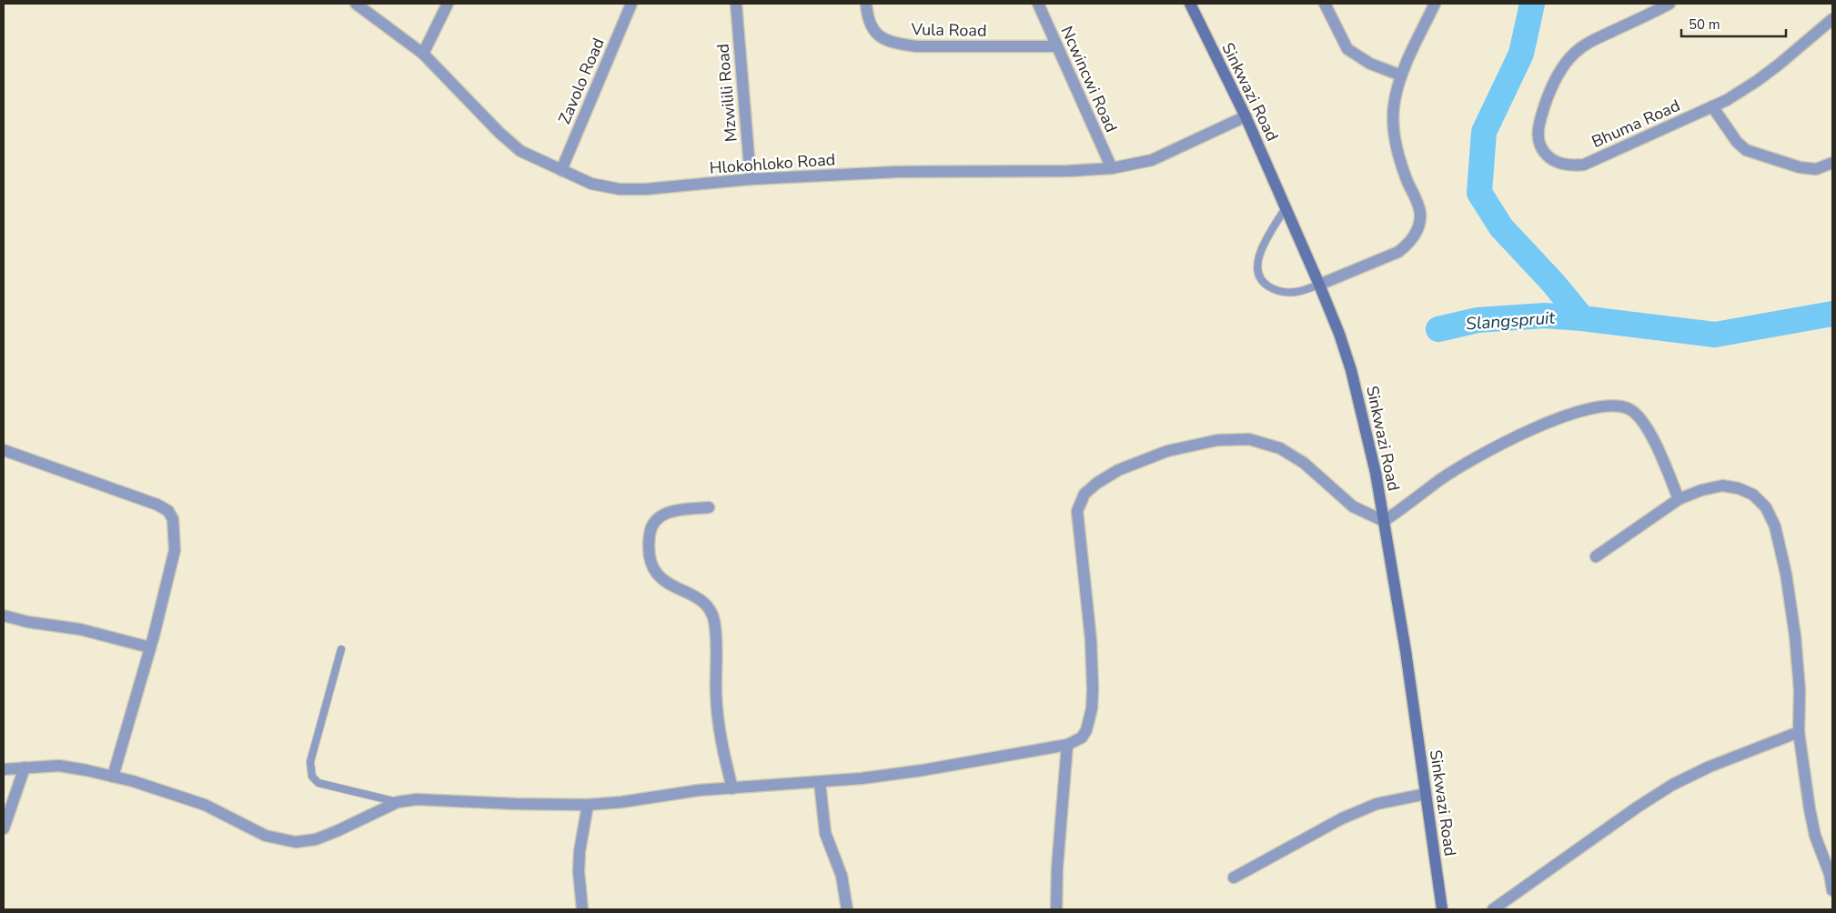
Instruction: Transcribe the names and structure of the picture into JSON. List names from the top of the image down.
{
  "streets": {
    "street": [
      "Vula Road",
      "Ncwincwi Road",
      "Zavolo Road",
      "Sinkwazi Road",
      "Mzwilili Road",
      "Bhuma Road",
      "Hlokohloko Road"
    ]
  },
  "crossings": [
    ["Vula Road", "Ncwincwi Road"],
    ["Ncwincwi Road", "Hlokohloko Road"],
    ["Zavolo Road", "Hlokohloko Road"],
    ["Sinkwazi Road", "Hlokohloko Road"],
    ["Mzwilili Road", "Hlokohloko Road"]
  ],
  "water": ["Slangspruit"],
  "scale_bar": "50 m"
}
